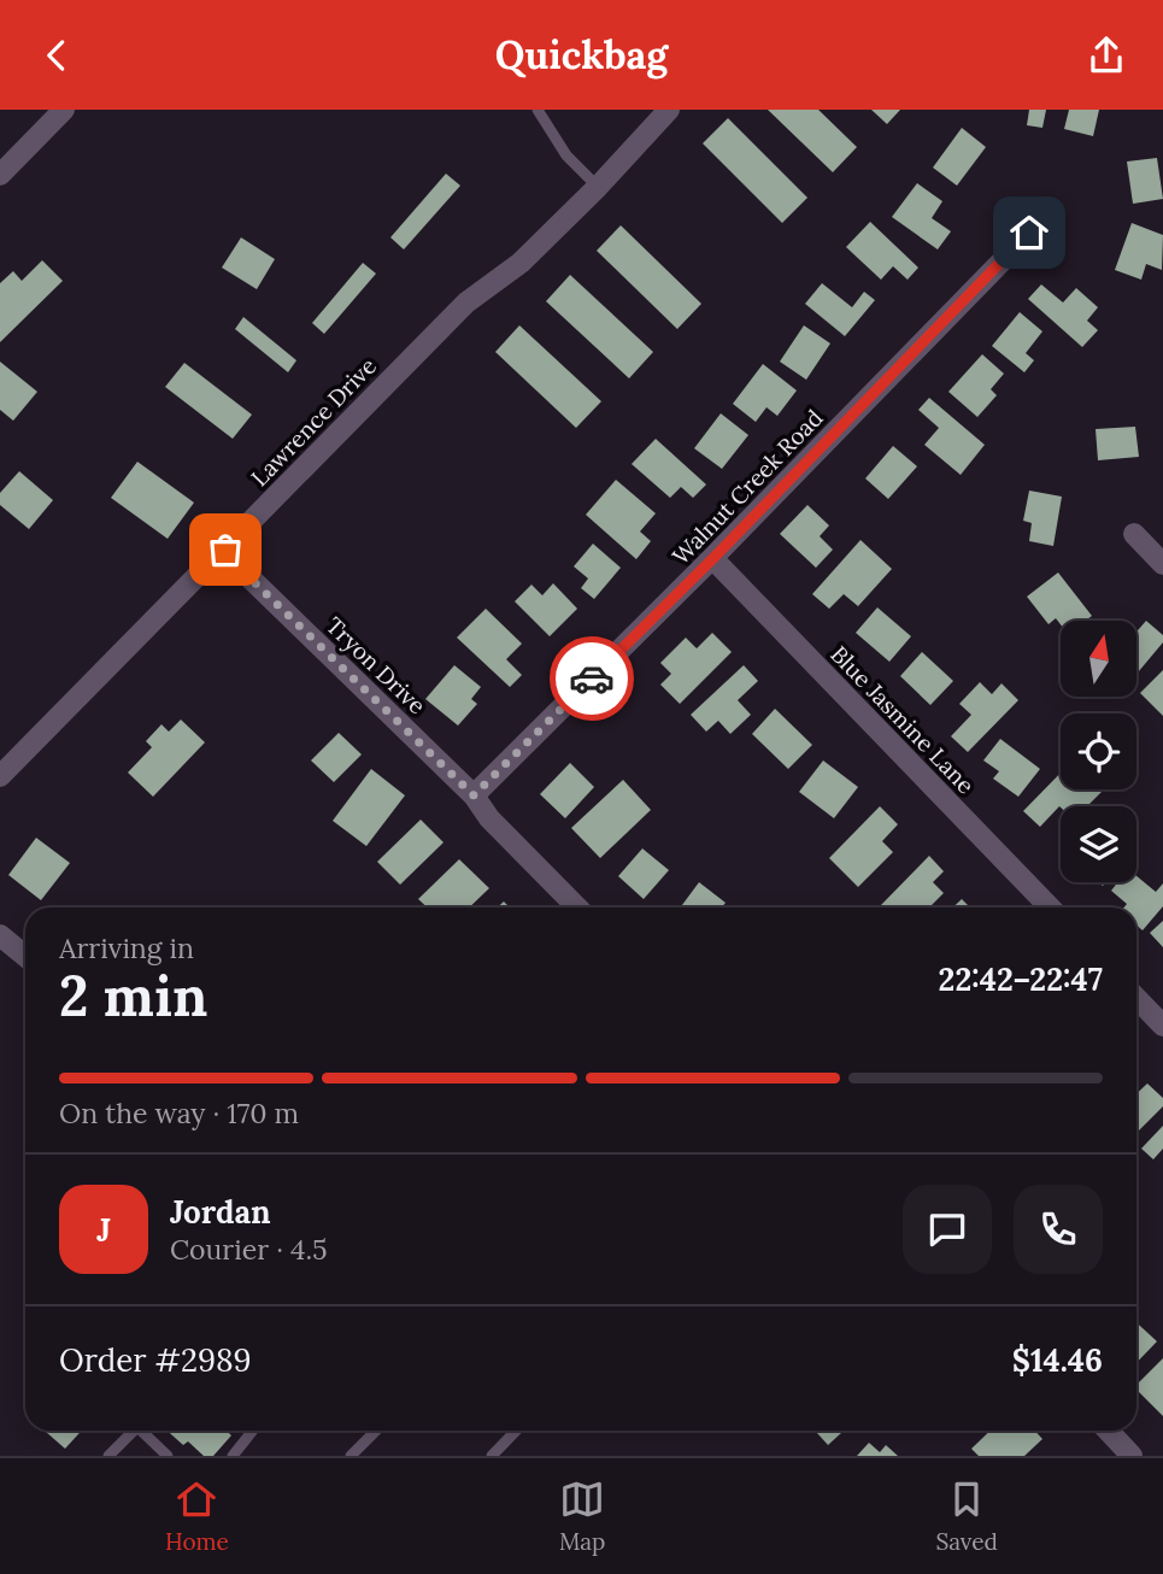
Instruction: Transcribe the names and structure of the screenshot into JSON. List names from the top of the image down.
{
  "streets": {
    "street": [
      "Lawrence Drive",
      "Walnut Creek Road",
      "Tryon Drive",
      "Blue Jasmine Lane"
    ]
  },
  "crossings": [
    ["Lawrence Drive", "Tryon Drive"],
    ["Walnut Creek Road", "Tryon Drive"],
    ["Walnut Creek Road", "Blue Jasmine Lane"]
  ],
  "north": "top",
  "page": {
    "header": "Quickbag",
    "heading": ["2 min", "Arriving in", "22:42–22:47"],
    "panel": [
      "Jordan",
      "Courier · 4.5",
      "Order #2989",
      "$14.46"
    ],
    "bar": "On the way · 170 m",
    "round": "J",
    "tabs": ["Home", "Map", "Saved"]
  }
}
